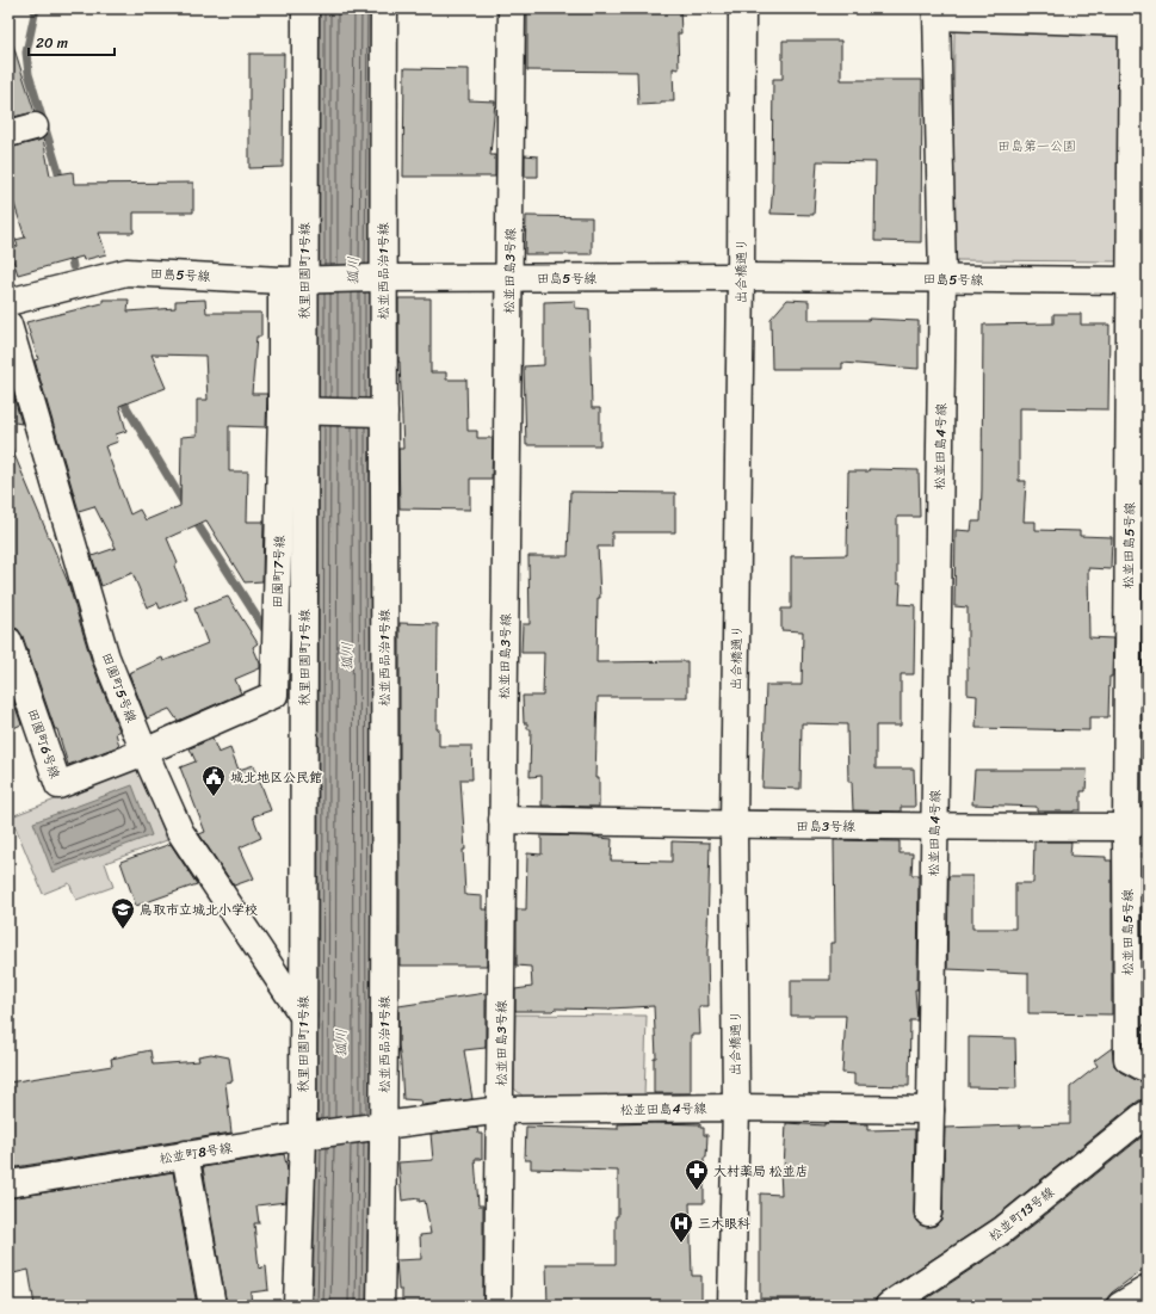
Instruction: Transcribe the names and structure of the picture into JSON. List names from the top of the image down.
{
  "streets": {
    "street": [
      "秋里田園町1号線",
      "松並西品治1号線",
      "松並田島3号線",
      "出合橋通り",
      "田島5号線",
      "松並田島4号線",
      "松並田島5号線",
      "田園町7号線",
      "田園町5号線",
      "田園町6号線",
      "田島3号線",
      "松並町8号線",
      "松並町13号線"
    ]
  },
  "crossings": [
    ["秋里田園町1号線", "田島5号線"],
    ["秋里田園町1号線", "田園町7号線"],
    ["秋里田園町1号線", "田園町5号線"],
    ["秋里田園町1号線", "松並町8号線"],
    ["松並西品治1号線", "田島5号線"],
    ["松並西品治1号線", "松並田島4号線"],
    ["松並西品治1号線", "松並町8号線"],
    ["松並田島3号線", "田島5号線"],
    ["松並田島3号線", "松並田島4号線"],
    ["松並田島3号線", "田島3号線"],
    ["出合橋通り", "田島5号線"],
    ["出合橋通り", "松並田島4号線"],
    ["出合橋通り", "田島3号線"],
    ["田島5号線", "松並田島4号線"],
    ["田島5号線", "松並田島5号線"],
    ["松並田島4号線", "田島3号線"],
    ["松並田島4号線", "松並町8号線"],
    ["松並田島5号線", "田島3号線"],
    ["田園町7号線", "田園町5号線"],
    ["田園町7号線", "田園町6号線"],
    ["田園町5号線", "田園町6号線"]
  ],
  "water": ["狐川"],
  "parks": ["田島第一公園"],
  "places": {
    "public building": ["城北地区公民館"],
    "school or university": ["鳥取市立城北小学校"],
    "pharmacy": ["大村薬局 松並店"],
    "hospital": ["三木眼科"]
  },
  "scale_bar": "20 m"
}
